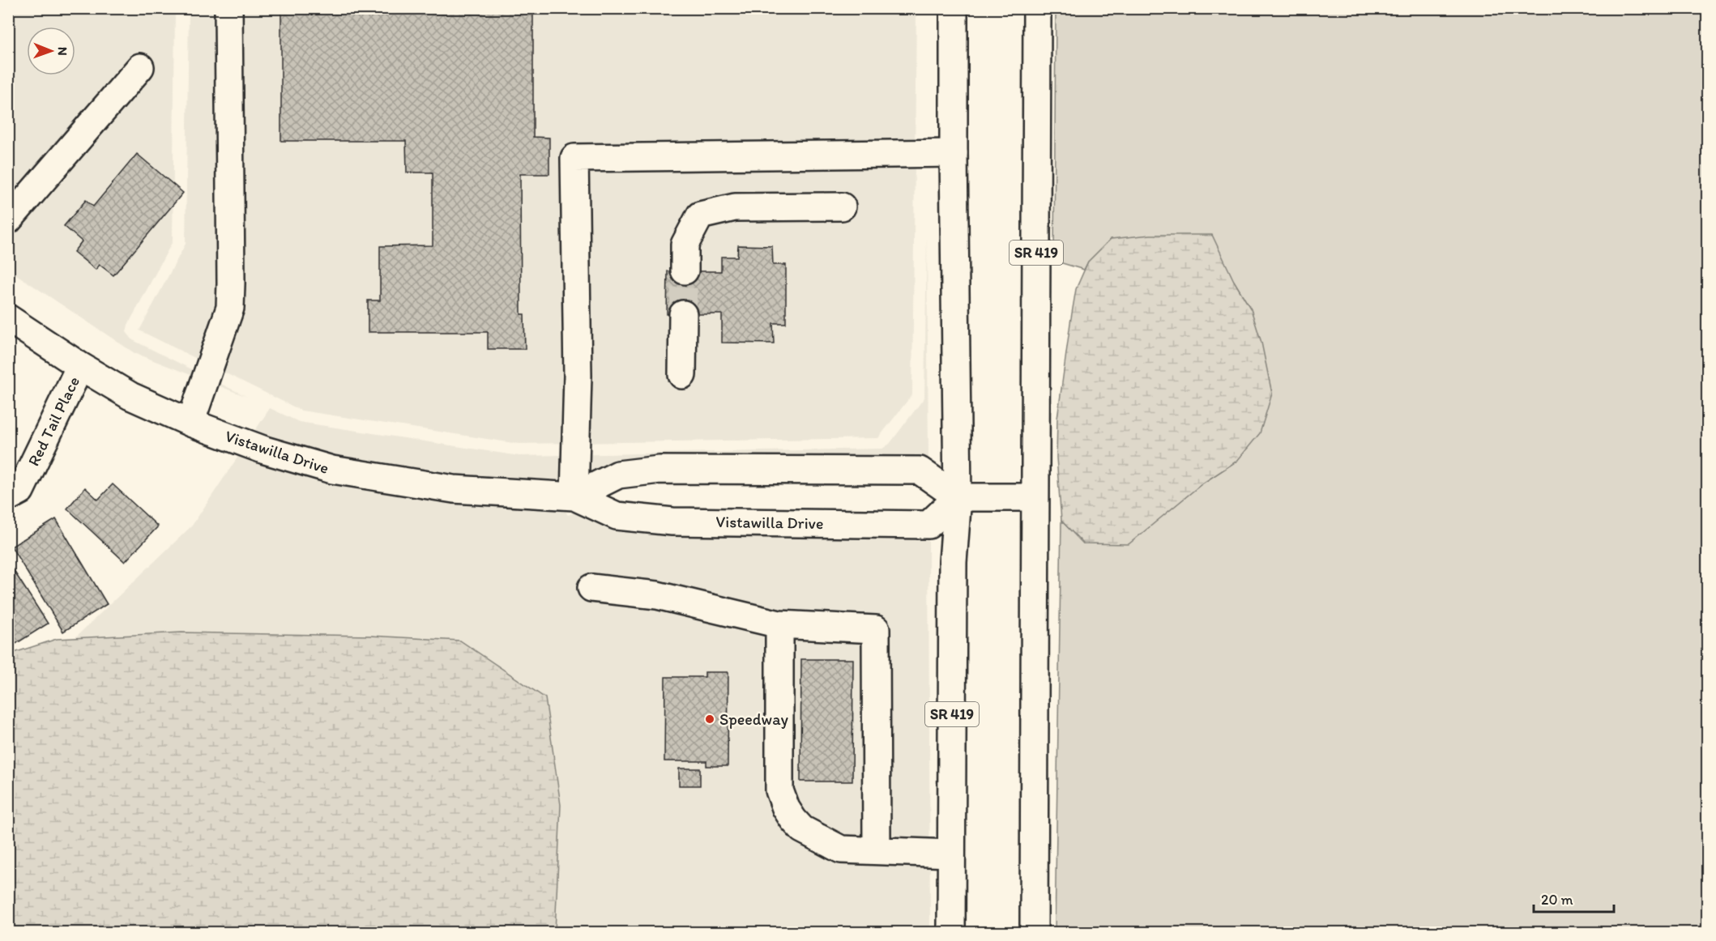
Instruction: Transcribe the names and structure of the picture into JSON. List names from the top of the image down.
{
  "streets": {
    "main road": ["SR 419", "Red Tail Place", "Vistawilla Drive"]
  },
  "crossings": [
    ["SR 419", "Vistawilla Drive"],
    ["Red Tail Place", "Vistawilla Drive"]
  ],
  "places": ["Speedway"],
  "scale_bar": "20 m",
  "north": "right"
}
